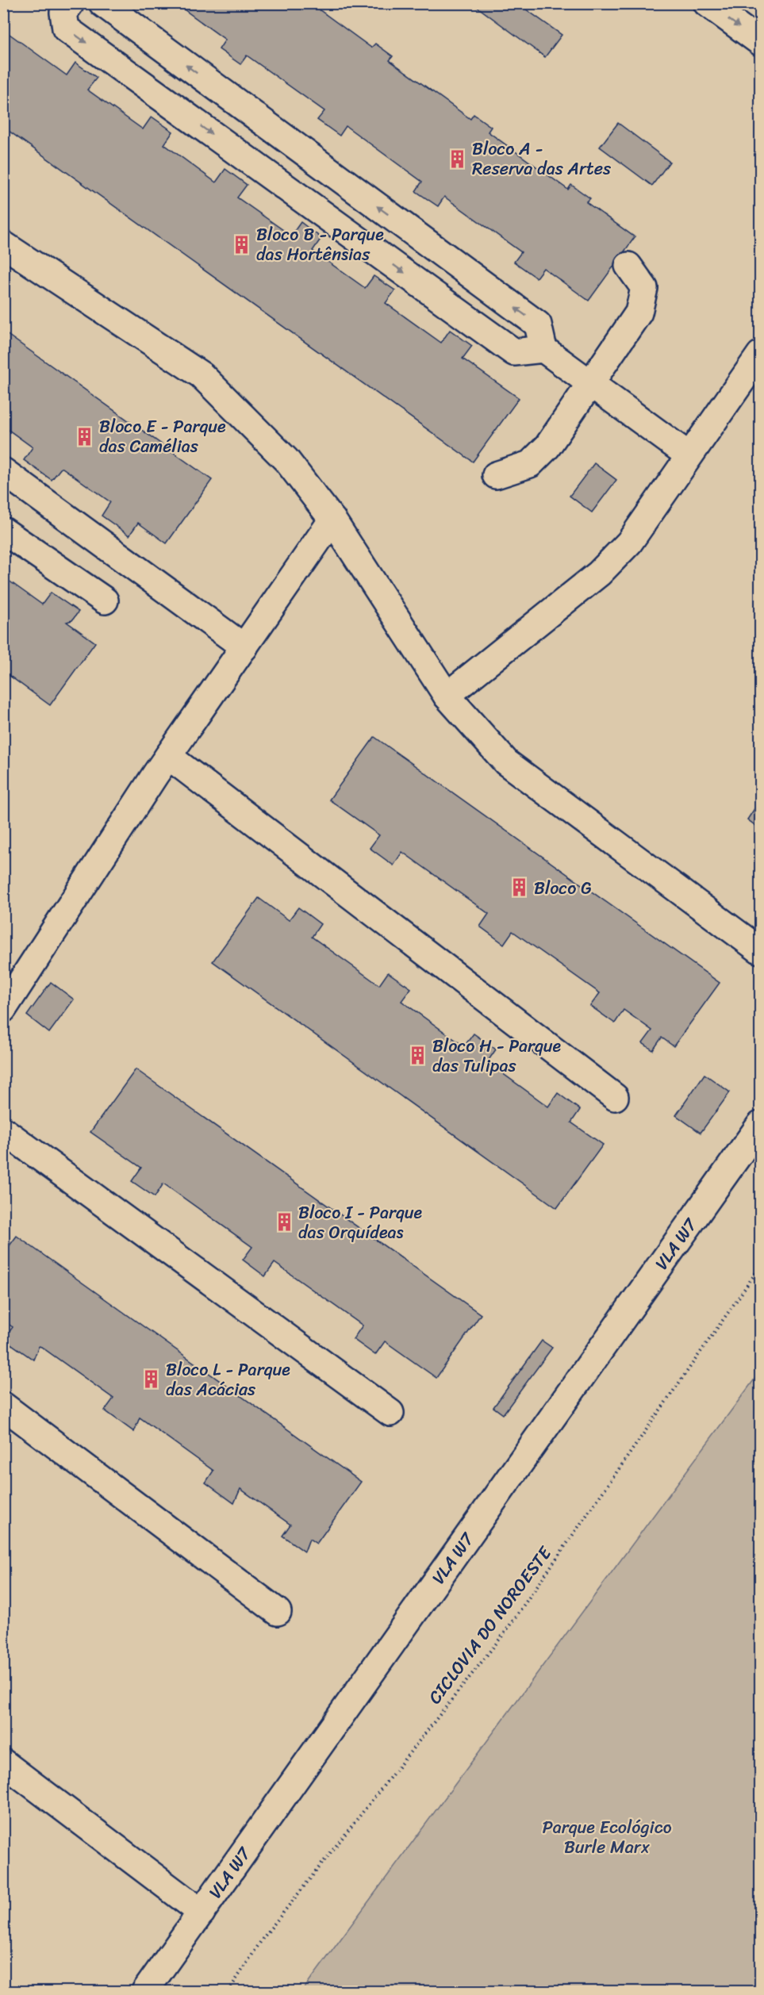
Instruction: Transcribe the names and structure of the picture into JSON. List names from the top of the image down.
{
  "streets": {
    "street": ["VLA W7"],
    "path": ["CICLOVIA DO NOROESTE"]
  },
  "parks": ["Parque Ecológico Burle Marx"],
  "places": {
    "building": [
      "Bloco A - Reserva das Artes",
      "Bloco B - Parque das Hortênsias",
      "Bloco E - Parque das Camélias",
      "Bloco G",
      "Bloco H - Parque das Tulipas",
      "Bloco I - Parque das Orquídeas",
      "Bloco L - Parque das Acácias"
    ]
  }
}
